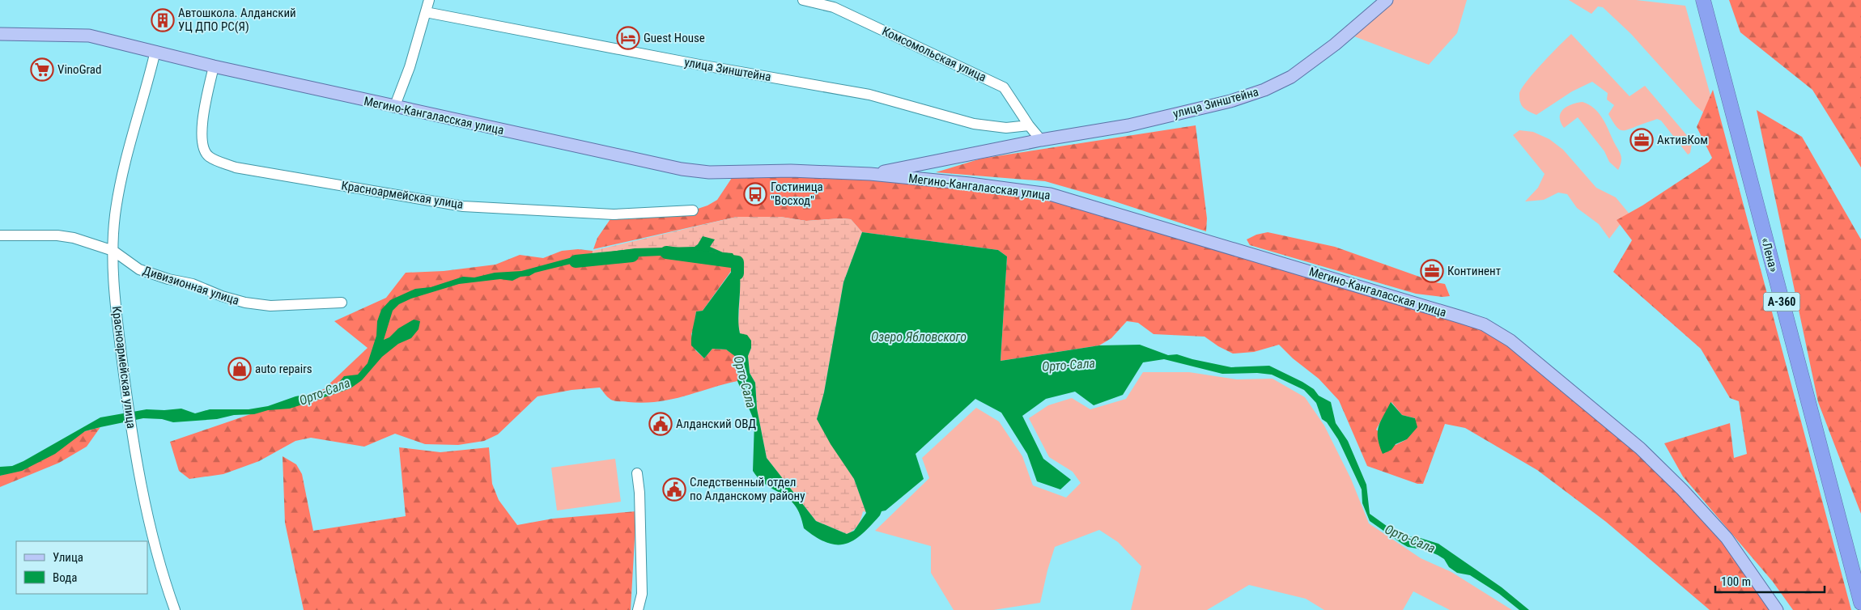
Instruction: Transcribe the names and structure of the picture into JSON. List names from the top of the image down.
{
  "streets": {
    "highway": ["«Лена»", "А-360"],
    "main road": ["улица Зинштейна", "Мегино-Кангаласская улица"],
    "street": ["Комсомольская улица", "Красноармейская улица", "Дивизионная улица"]
  },
  "crossings": [
    ["Комсомольская улица", "улица Зинштейна"],
    ["Комсомольская улица", "Мегино-Кангаласская улица"],
    ["улица Зинштейна", "Мегино-Кангаласская улица"],
    ["Мегино-Кангаласская улица", "Красноармейская улица"],
    ["Красноармейская улица", "Дивизионная улица"]
  ],
  "water": ["Озеро Ябловского", "Орто-Сала"],
  "places": {
    "building": ["Автошкола. Алданский УЦ ДПО РС(Я)"],
    "hotel": ["Guest House"],
    "supermarket": ["VinoGrad"],
    "office": ["АктивКом", "Континент"],
    "bus stop": ["Гостиница \"Восход\""],
    "shop": ["auto repairs"],
    "public building": ["Алданский ОВД", "Следственный отдел по Алданскому району"]
  },
  "legend": ["Улица", "Вода"],
  "scale_bar": "100 m"
}
